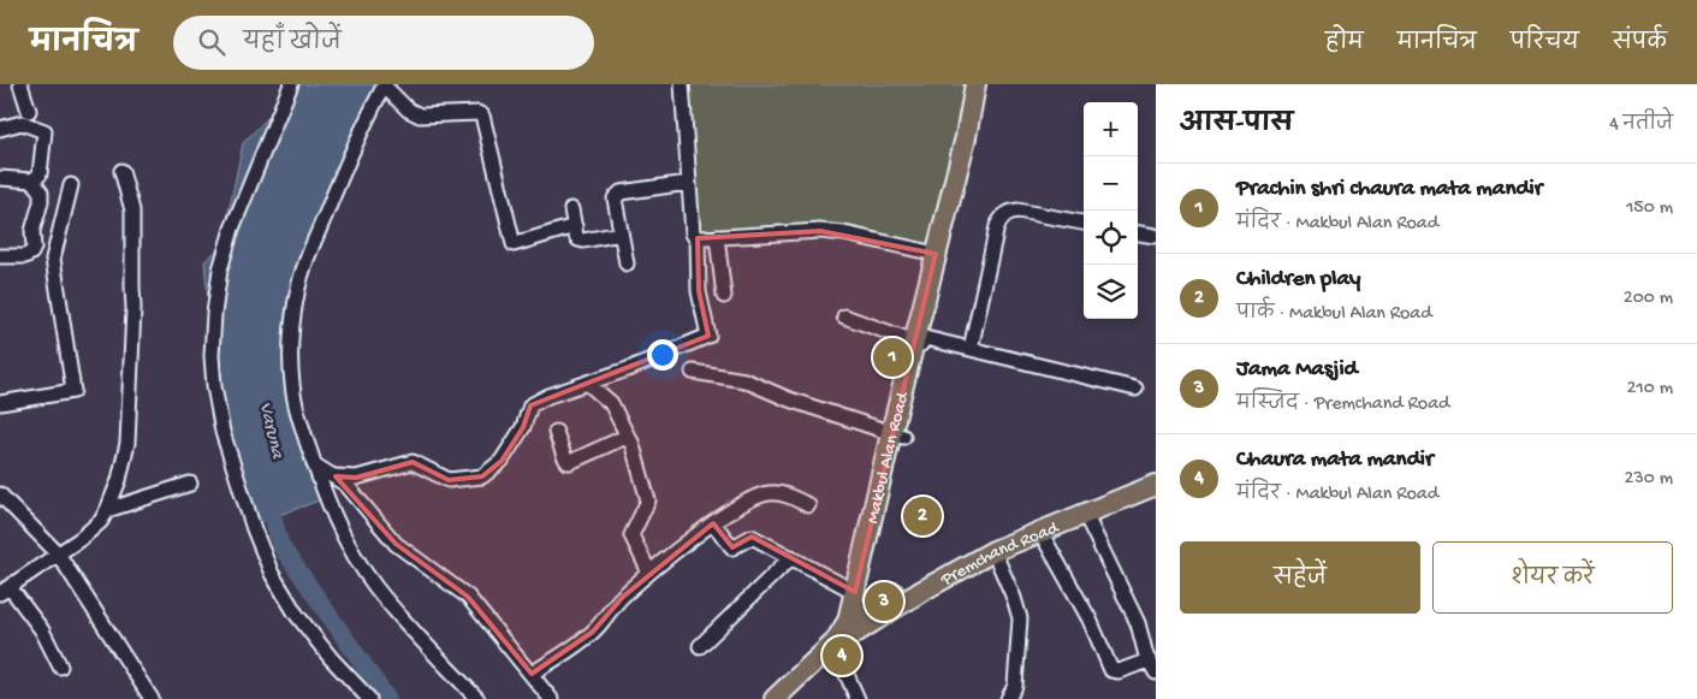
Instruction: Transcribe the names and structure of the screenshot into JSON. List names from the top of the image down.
{
  "streets": {
    "highway": ["Makbul Alan Road", "Premchand Road"]
  },
  "crossings": [
    ["Makbul Alan Road", "Premchand Road"]
  ],
  "water": ["Varuna"],
  "page": {
    "header": "मानचित्र",
    "search": "यहाँ खोजें",
    "nav": [
      "होम",
      "मानचित्र",
      "परिचय",
      "संपर्क"
    ],
    "heading": ["आस-पास", "4 नतीजे"],
    "map_buttons": ["+", "−"],
    "list": [
      {
        "mark": "1",
        "name": "Prachin shri chaura mata mandir",
        "note": "मंदिर · Makbul Alan Road",
        "value": "150 m"
      },
      {
        "mark": "2",
        "name": "Children play",
        "note": "पार्क · Makbul Alan Road",
        "value": "200 m"
      },
      {
        "mark": "3",
        "name": "Jama Masjid",
        "note": "मस्जिद · Premchand Road",
        "value": "210 m"
      },
      {
        "mark": "4",
        "name": "Chaura mata mandir",
        "note": "मंदिर · Makbul Alan Road",
        "value": "230 m"
      }
    ],
    "pins": [
      "1",
      "2",
      "3",
      "4"
    ],
    "buttons": ["सहेजें", "शेयर करें"]
  }
}
